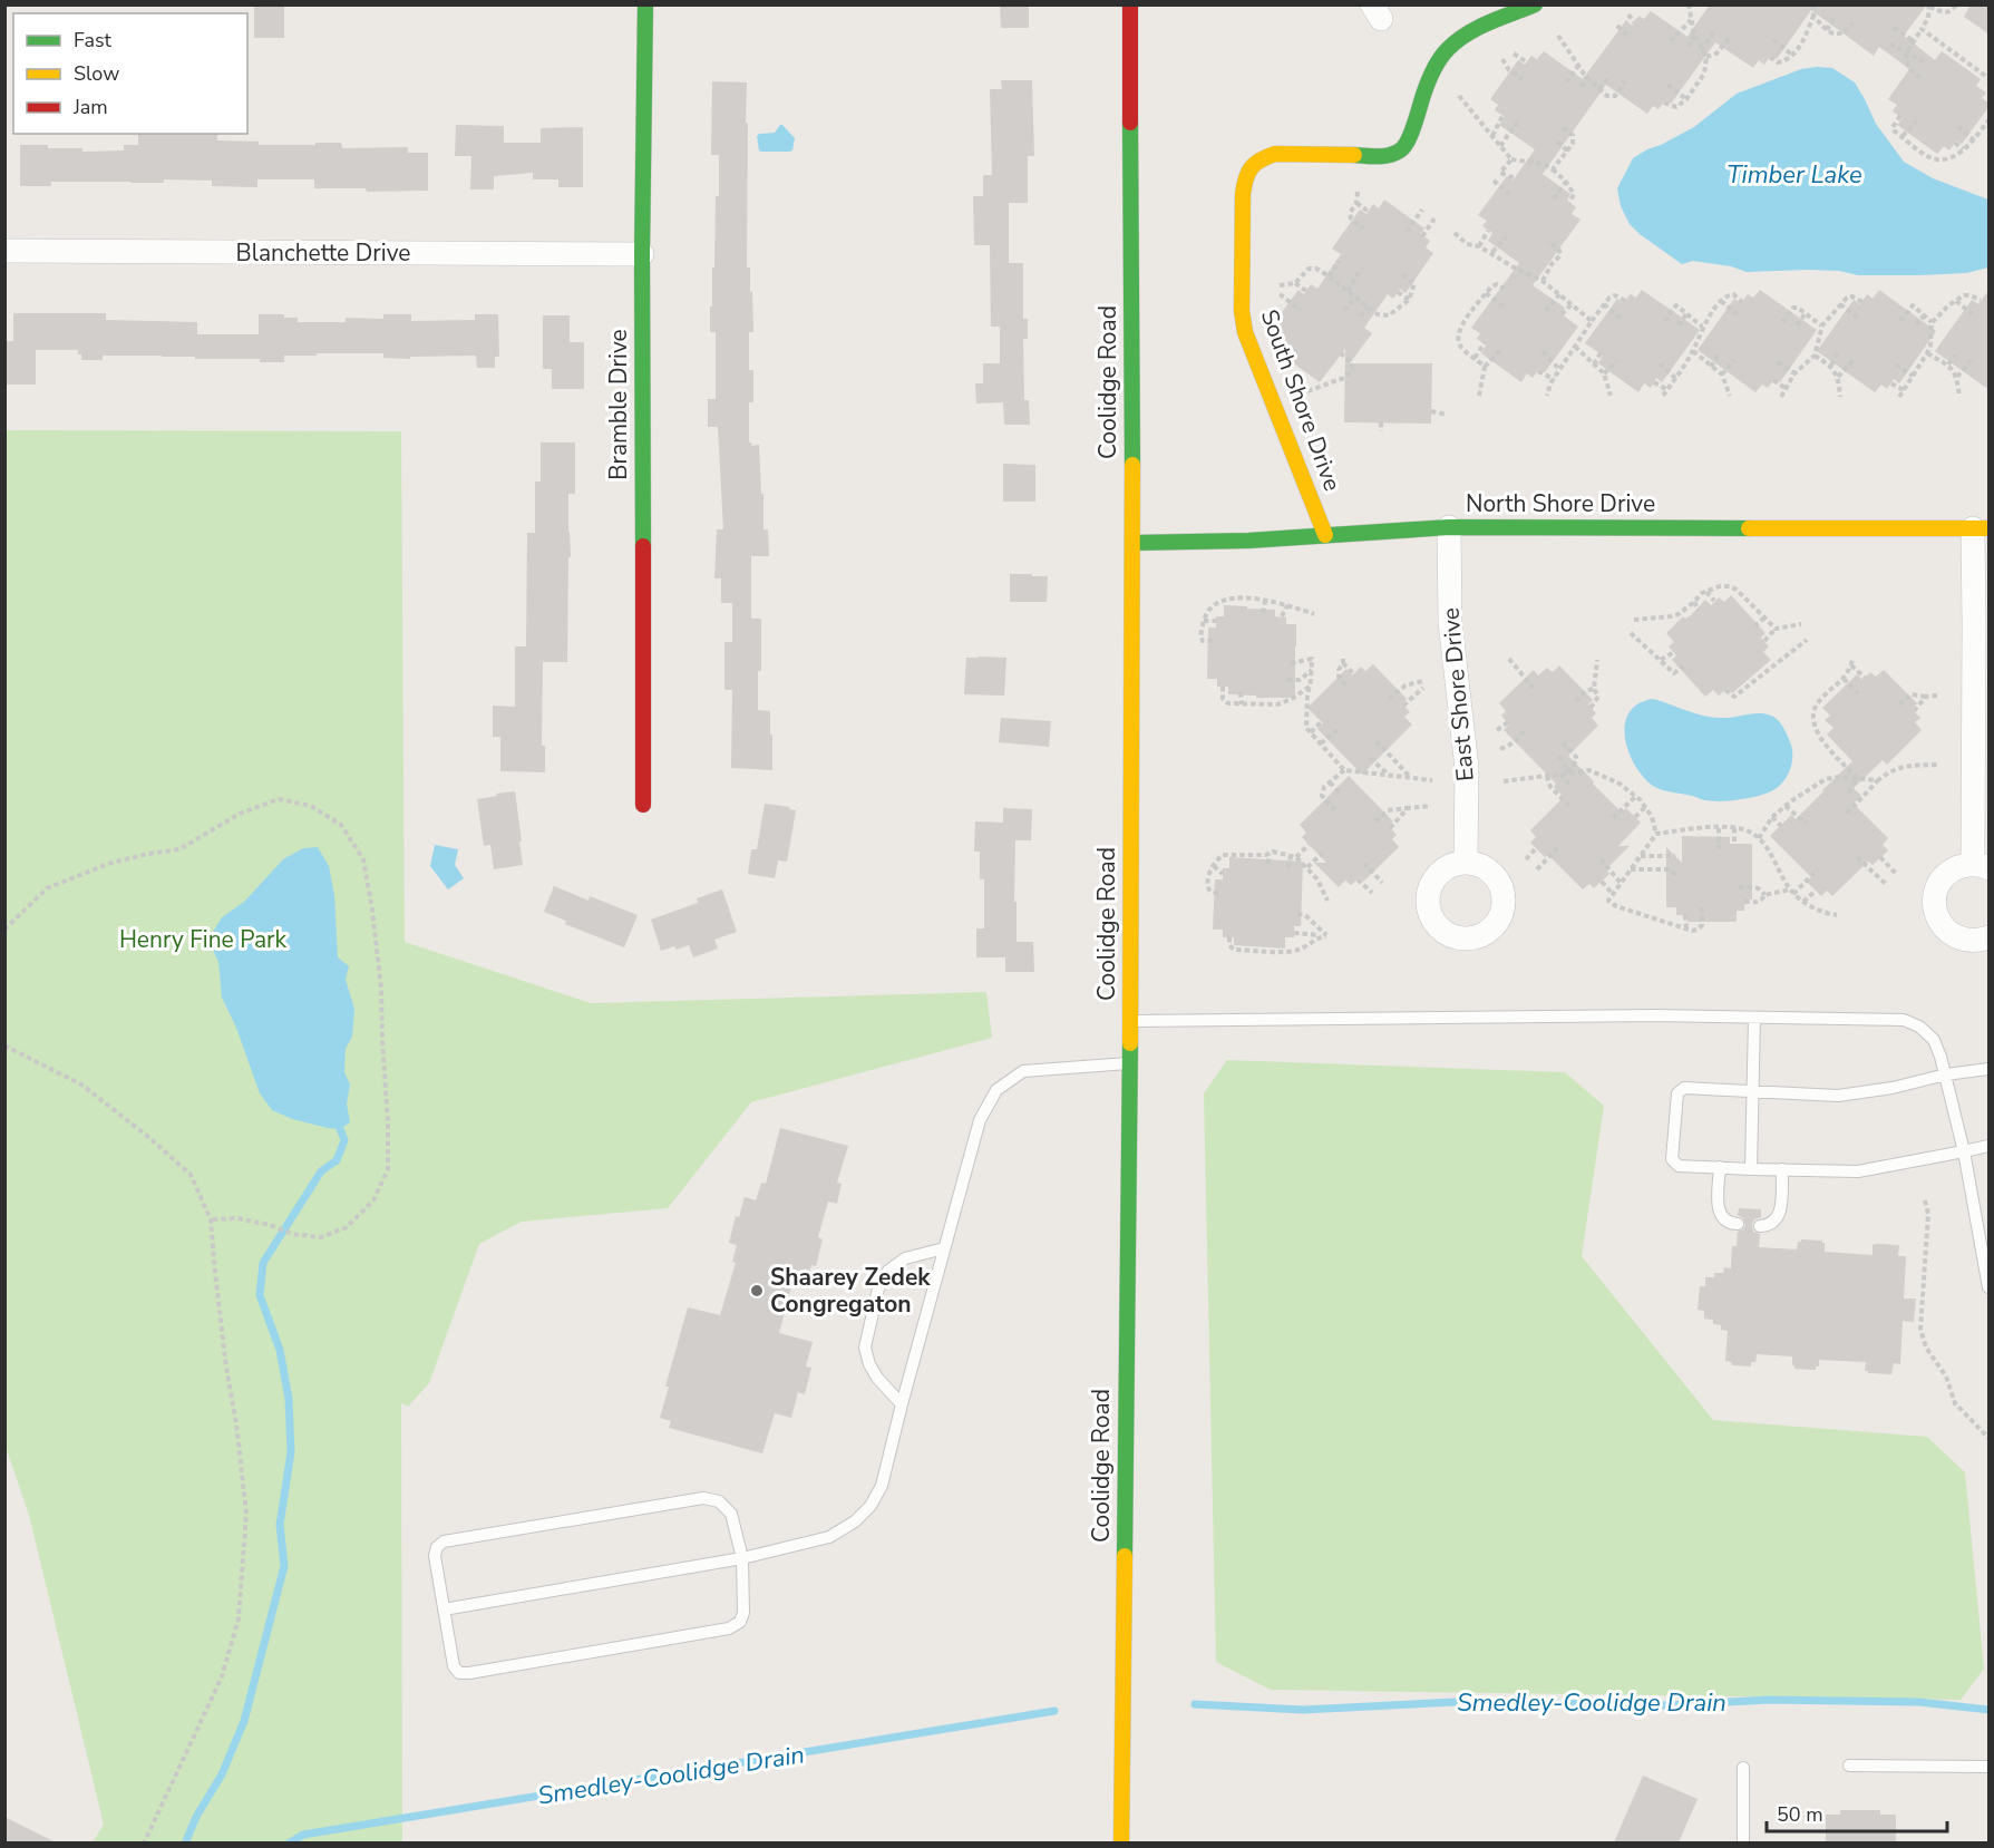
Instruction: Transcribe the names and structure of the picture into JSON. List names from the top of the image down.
{
  "streets": {
    "street": [
      "Blanchette Drive",
      "Coolidge Road",
      "South Shore Drive",
      "Bramble Drive",
      "North Shore Drive",
      "East Shore Drive"
    ]
  },
  "crossings": [
    ["Blanchette Drive", "Bramble Drive"],
    ["Coolidge Road", "North Shore Drive"],
    ["South Shore Drive", "North Shore Drive"],
    ["North Shore Drive", "East Shore Drive"]
  ],
  "water": ["Timber Lake", "Smedley-Coolidge Drain"],
  "parks": ["Henry Fine Park"],
  "places": ["Shaarey Zedek Congregaton"],
  "legend": ["Fast", "Slow", "Jam"],
  "scale_bar": "50 m"
}
